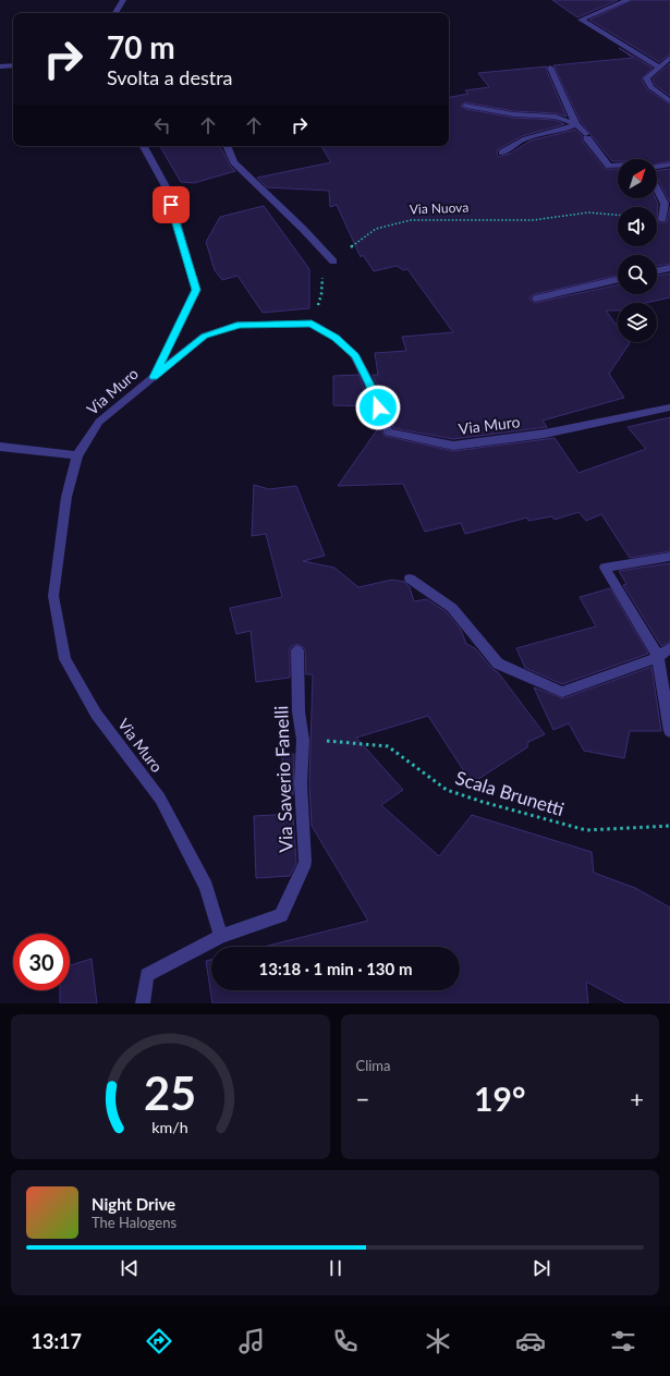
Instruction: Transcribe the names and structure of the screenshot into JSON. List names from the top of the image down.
{
  "streets": {
    "street": ["Via Muro", "Via Saverio Fanelli"],
    "path": ["Via Nuova", "Scala Brunetti"]
  },
  "crossings": [
    ["Via Nuova", "Via Muro"],
    ["Via Muro", "Via Saverio Fanelli"],
    ["Via Saverio Fanelli", "Scala Brunetti"]
  ],
  "north": "top right",
  "page": {
    "turn": ["70 m", "Svolta a destra"],
    "limit": "30",
    "trip": "13:18 · 1 min · 130 m",
    "tile": "Clima",
    "heat": ["−", "19°", "+"],
    "song": ["Night Drive", "The Halogens"],
    "tabs": "13:17",
    "gauge": ["25", "km/h"]
  }
}
